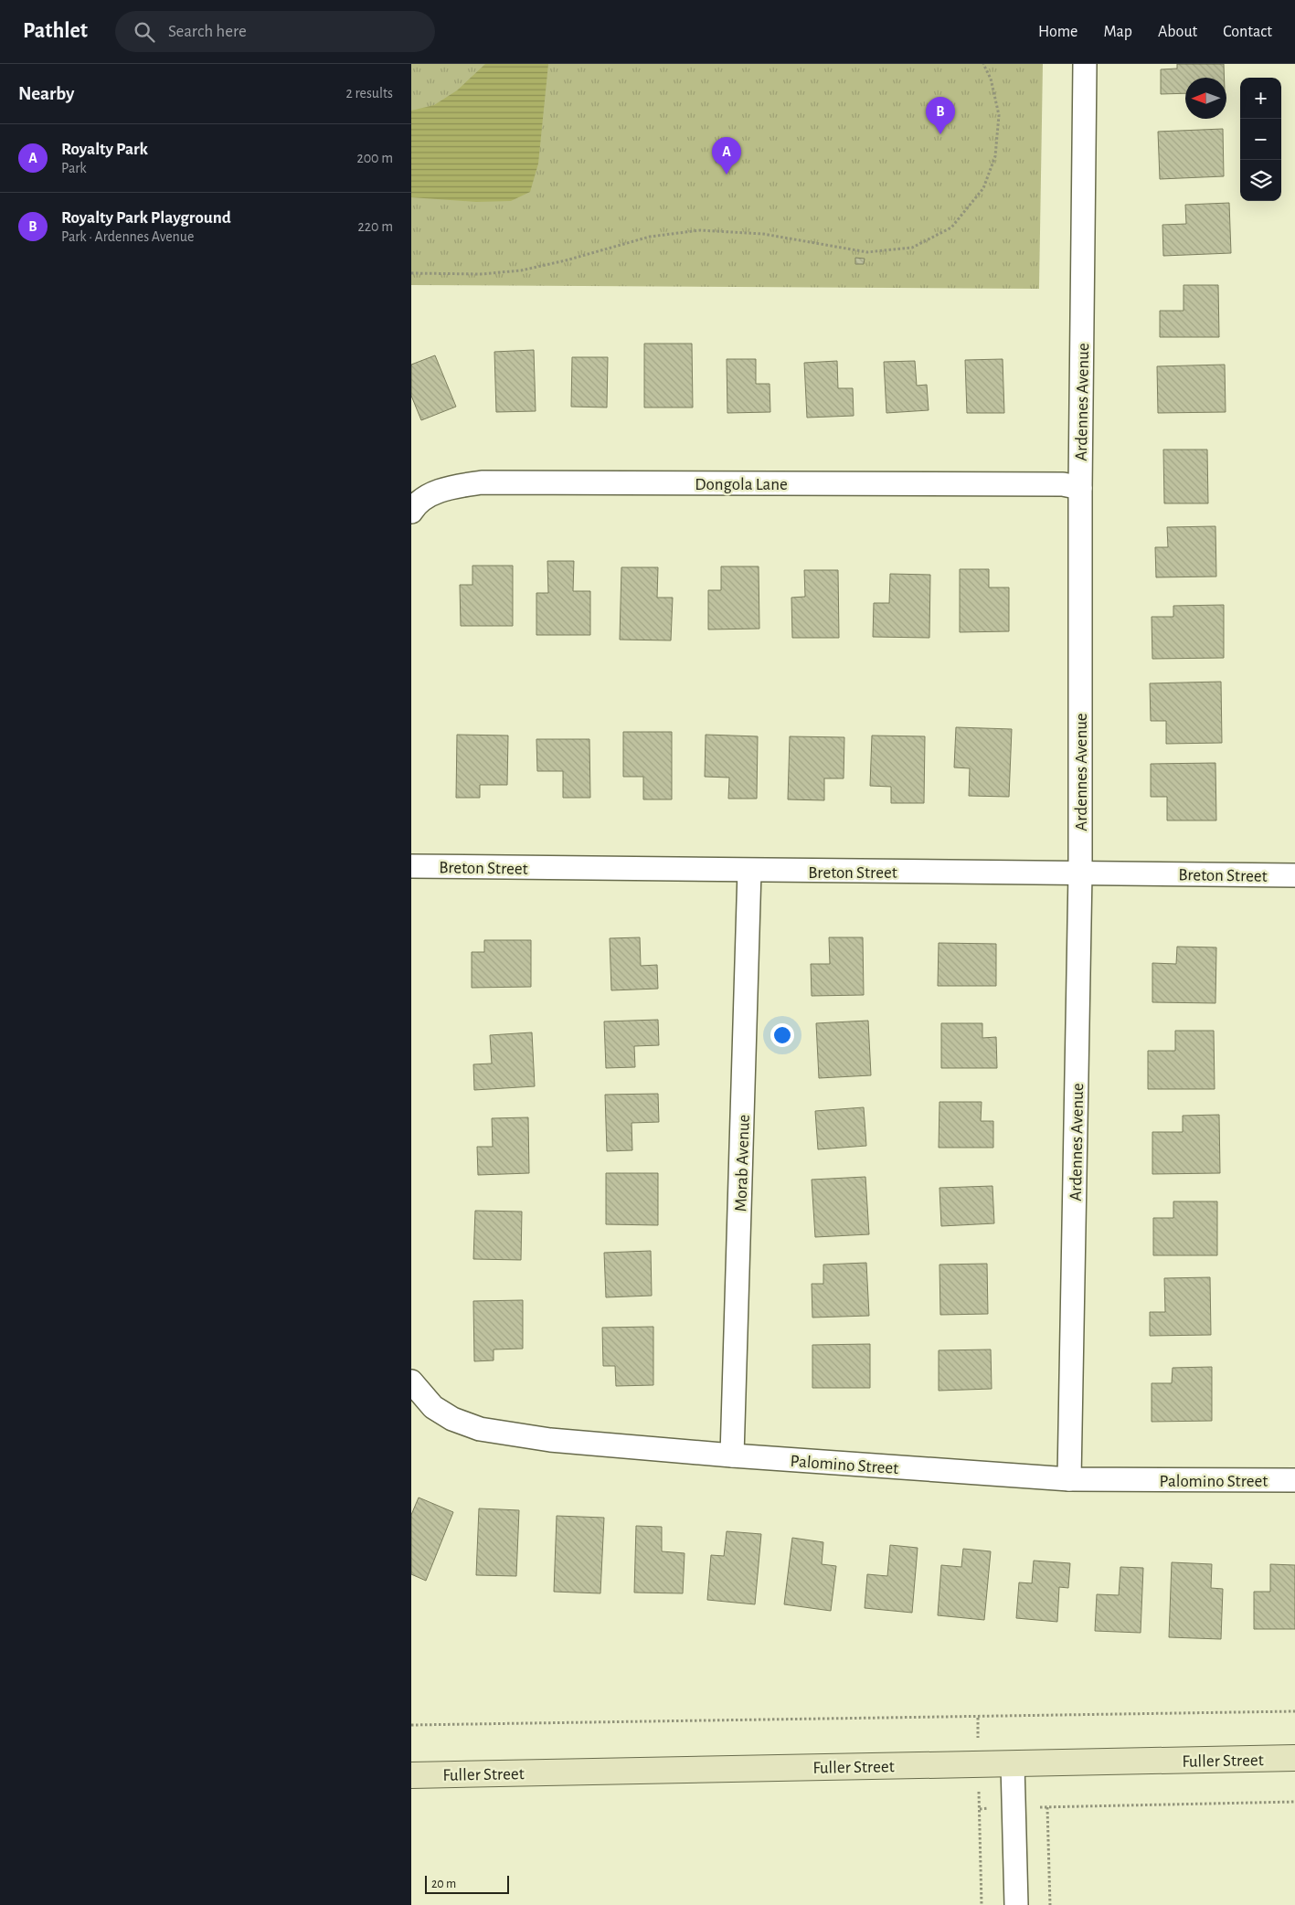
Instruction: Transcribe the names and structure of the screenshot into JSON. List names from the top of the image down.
{
  "streets": {
    "street": [
      "Ardennes Avenue",
      "Dongola Lane",
      "Breton Street",
      "Morab Avenue",
      "Palomino Street",
      "Fuller Street"
    ]
  },
  "crossings": [
    ["Ardennes Avenue", "Dongola Lane"],
    ["Ardennes Avenue", "Breton Street"],
    ["Ardennes Avenue", "Palomino Street"],
    ["Breton Street", "Morab Avenue"],
    ["Morab Avenue", "Palomino Street"]
  ],
  "scale_bar": "20 m",
  "north": "left",
  "page": {
    "header": "Pathlet",
    "search": "Search here",
    "nav": [
      "Home",
      "Map",
      "About",
      "Contact"
    ],
    "heading": ["Nearby", "2 results"],
    "map_buttons": ["+", "−"],
    "pins": ["B", "A"],
    "list": [
      {
        "mark": "A",
        "name": "Royalty Park",
        "note": "Park",
        "value": "200 m"
      },
      {
        "mark": "B",
        "name": "Royalty Park Playground",
        "note": "Park · Ardennes Avenue",
        "value": "220 m"
      }
    ],
    "scale": "20 m"
  }
}
